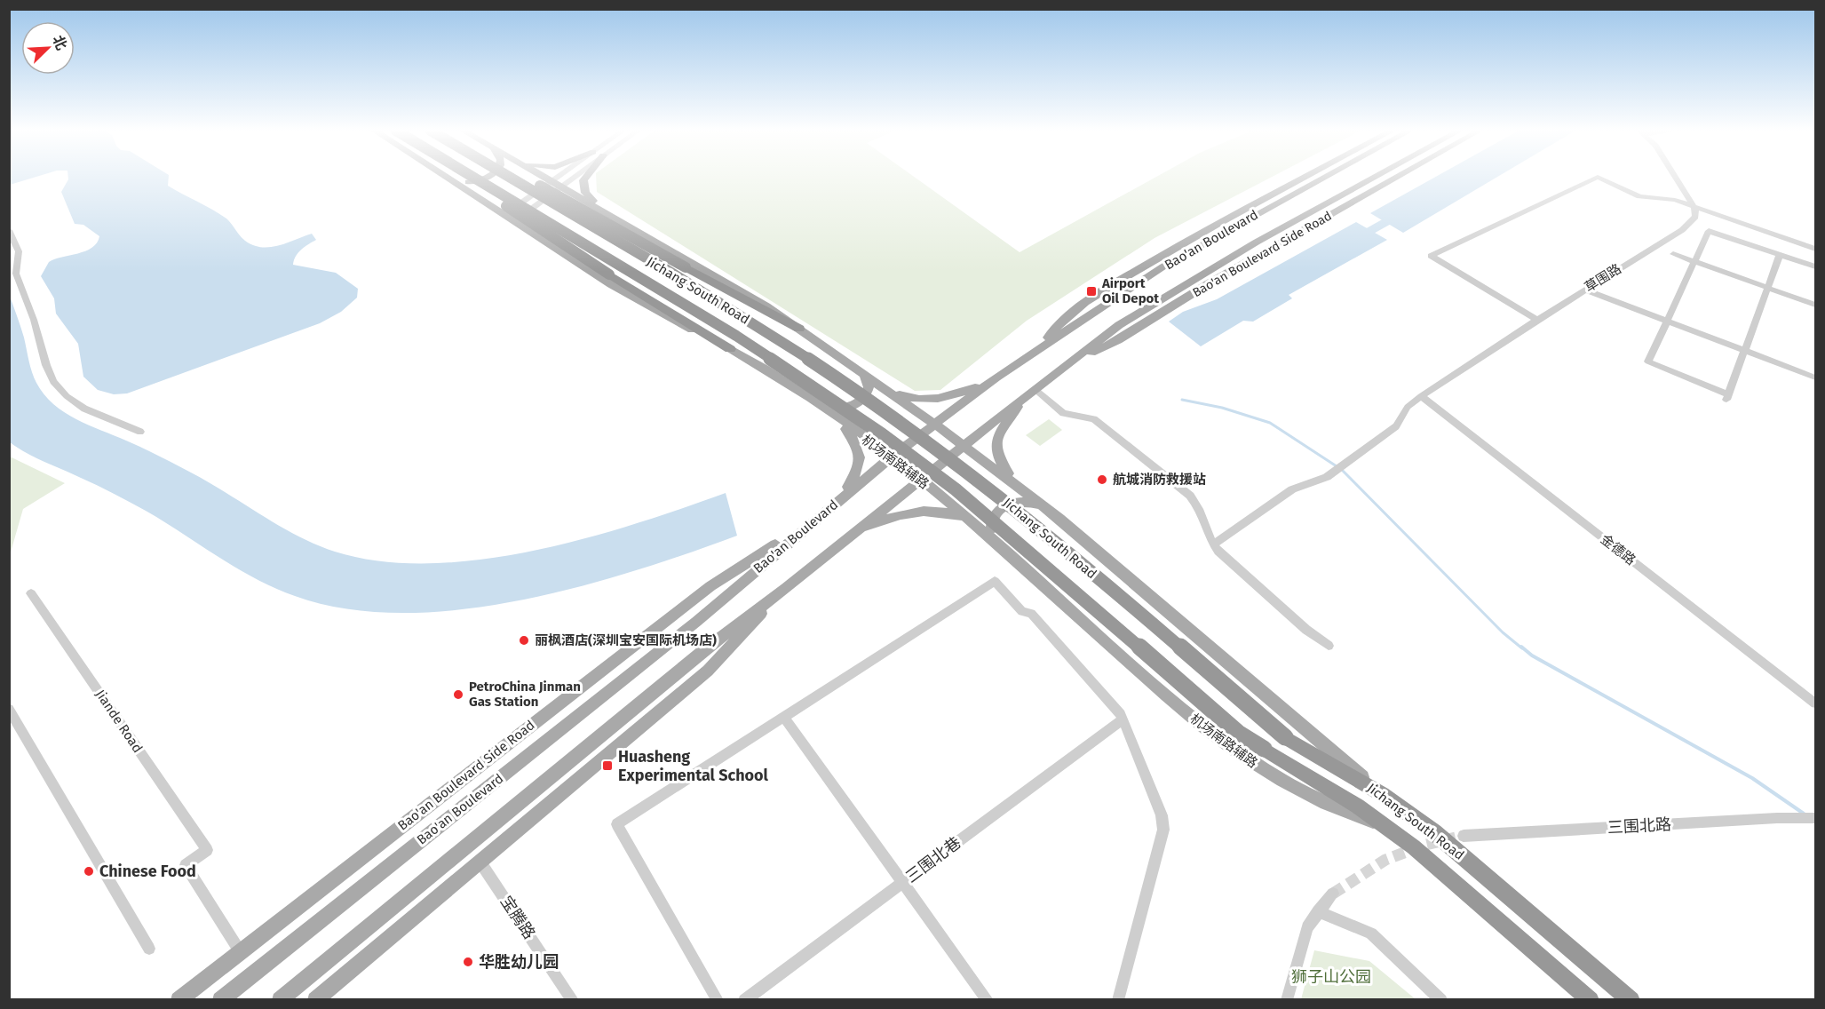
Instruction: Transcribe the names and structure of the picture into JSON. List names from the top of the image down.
{
  "streets": {
    "highway": ["Jichang South Road"],
    "main road": ["Bao'an Boulevard", "Bao'an Boulevard Side Road", "机场南路辅路"],
    "street": [
      "草围路",
      "金德路",
      "Jiande Road",
      "三围北路",
      "三围北巷",
      "宝腾路"
    ]
  },
  "crossings": [
    ["Bao'an Boulevard", "Bao'an Boulevard Side Road"],
    ["Bao'an Boulevard", "机场南路辅路"],
    ["Bao'an Boulevard Side Road", "Jiande Road"],
    ["草围路", "金德路"],
    ["Jichang South Road", "机场南路辅路"]
  ],
  "parks": ["狮子山公园"],
  "places": {
    "transit": ["Airport Oil Depot", "Huasheng Experimental School"],
    "other": [
      "航城消防救援站",
      "丽枫酒店(深圳宝安国际机场店)",
      "PetroChina Jinman Gas Station",
      "Chinese Food",
      "华胜幼儿园"
    ]
  },
  "north": "top right"
}
